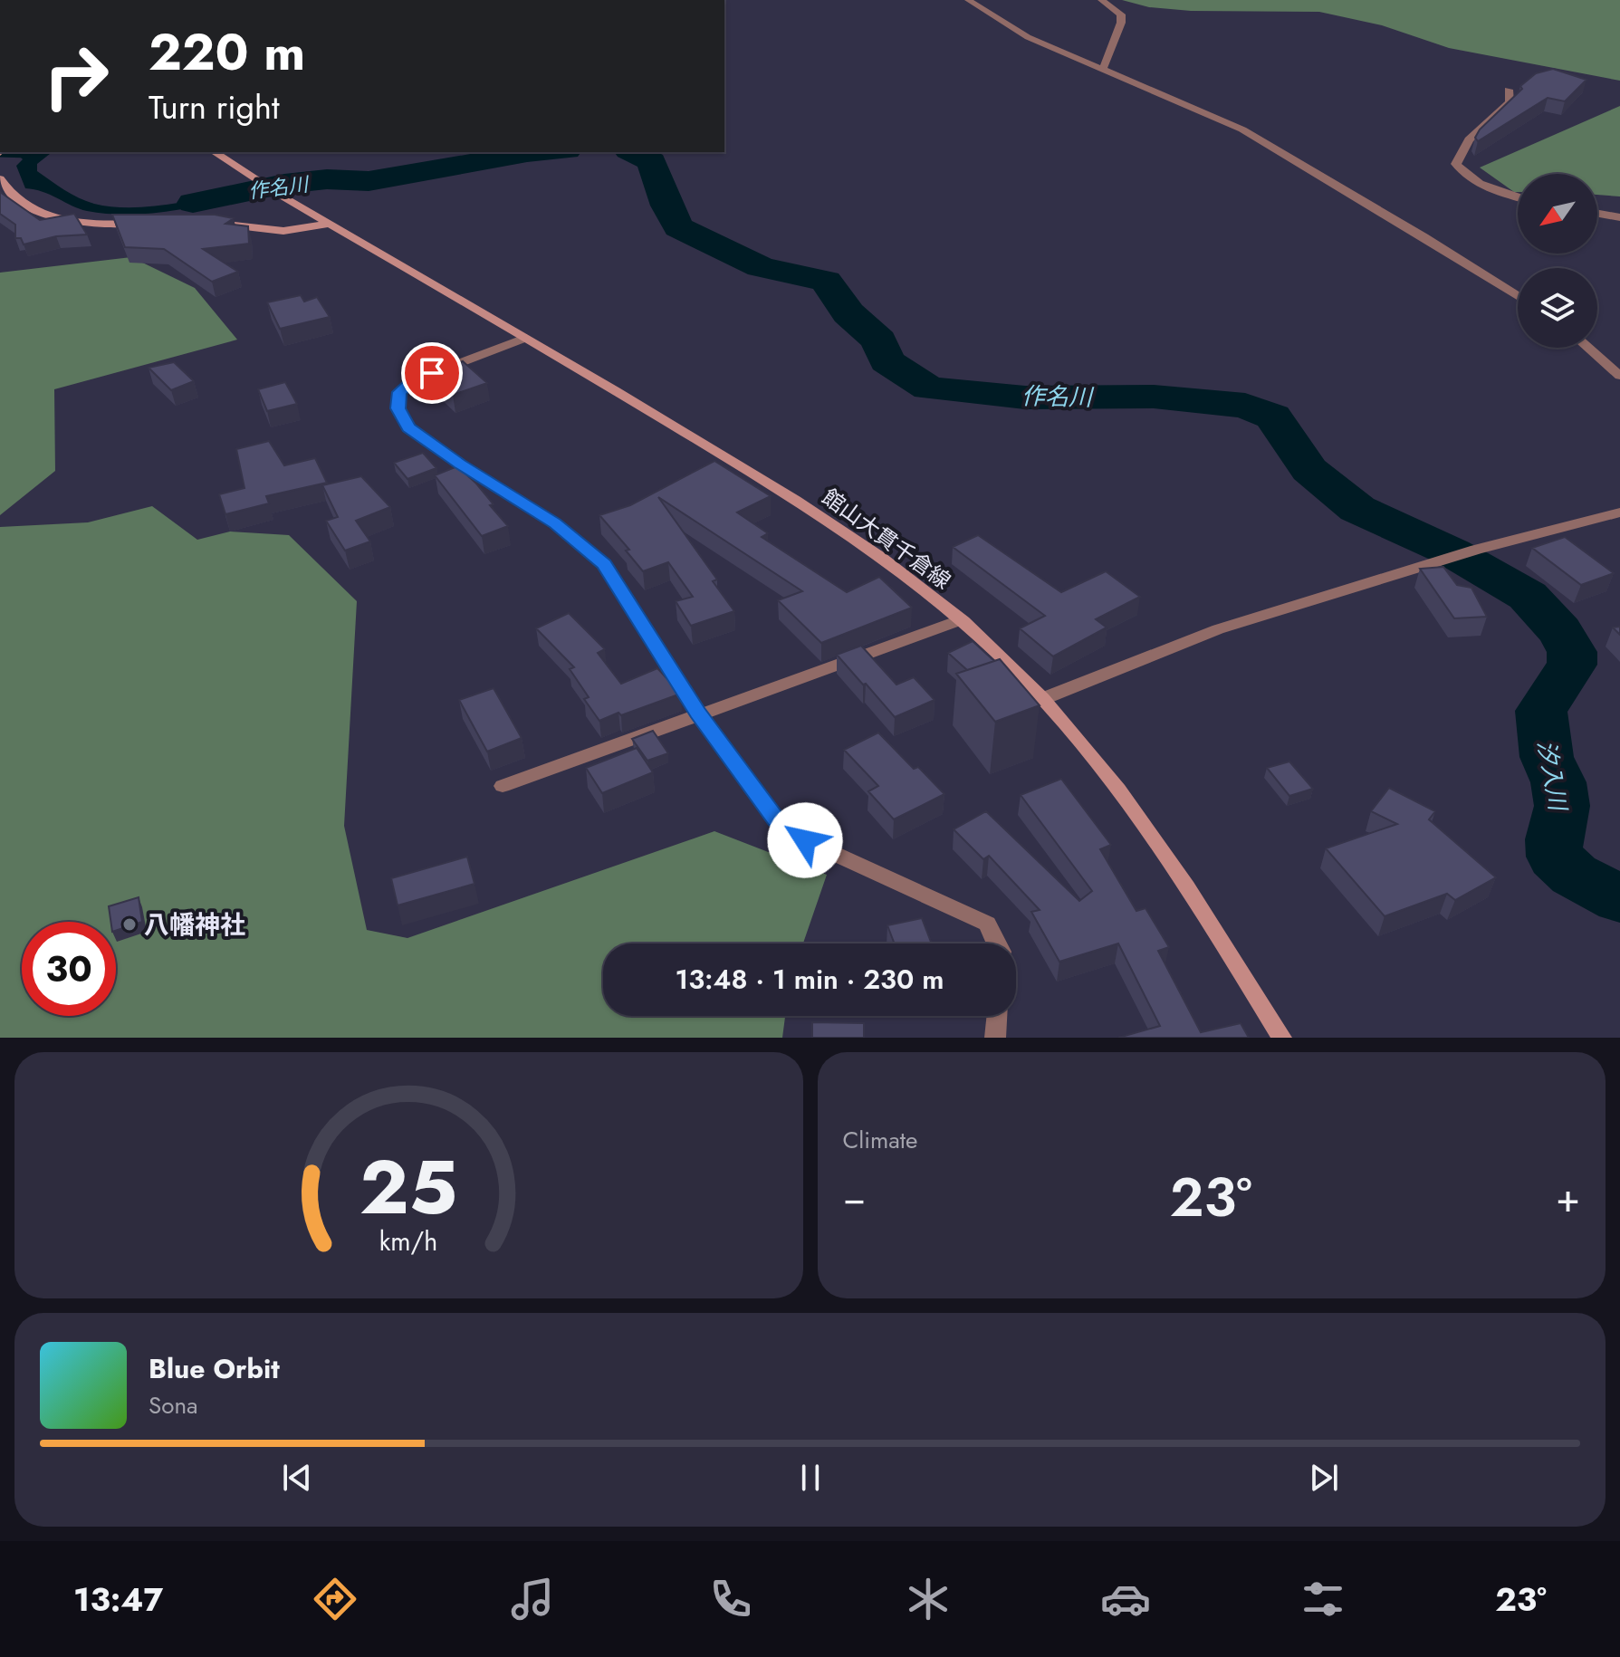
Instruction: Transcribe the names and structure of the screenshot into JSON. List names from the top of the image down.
{
  "streets": {
    "main road": ["館山大貫千倉線"]
  },
  "water": ["作名川", "汐入川"],
  "places": ["八幡神社"],
  "north": "bottom left",
  "page": {
    "turn": ["220 m", "Turn right"],
    "limit": "30",
    "trip": "13:48 · 1 min · 230 m",
    "tile": "Climate",
    "heat": ["−", "23°", "+"],
    "song": ["Blue Orbit", "Sona"],
    "tabs": ["13:47", "23°"],
    "gauge": ["25", "km/h"]
  }
}
